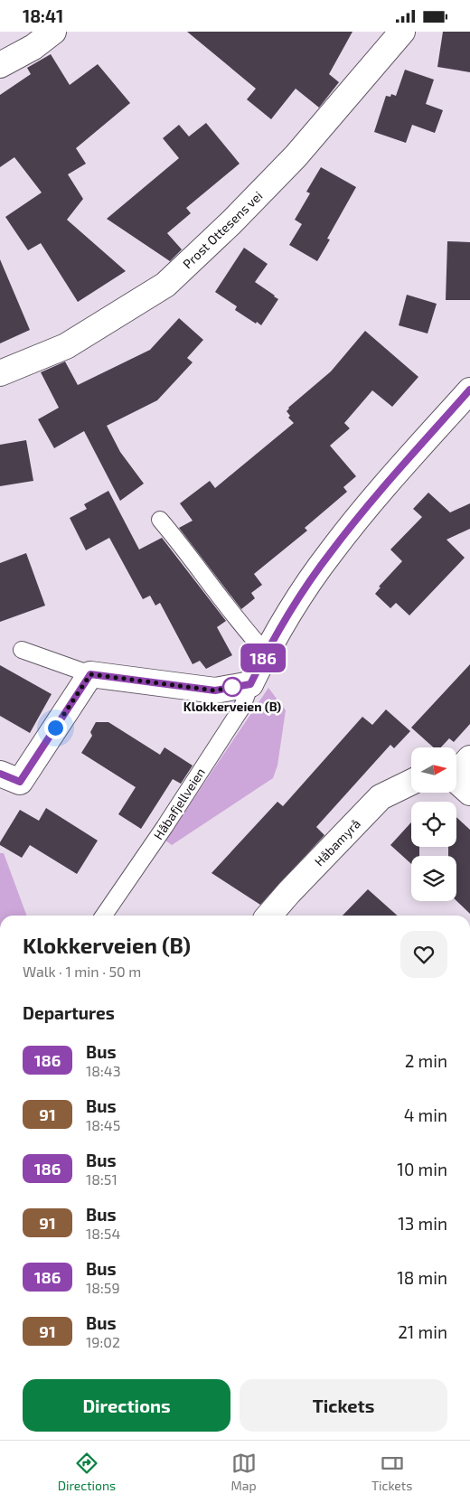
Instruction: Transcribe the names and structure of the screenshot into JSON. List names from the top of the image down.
{
  "streets": {
    "street": ["Prost Ottesens vei", "Håbamyrå"],
    "lane": ["Håbafjellveien"]
  },
  "places": ["Klokkerveien (B)"],
  "lines": ["bus line 186"],
  "north": "right",
  "page": {
    "status": "18:41",
    "on_map": "186",
    "heading": [
      ["Klokkerveien (B)", "Walk · 1 min · 50 m"],
      "Departures"
    ],
    "list": [
      {
        "mark": "186",
        "name": "Bus",
        "note": "18:43",
        "value": "2 min"
      },
      {
        "mark": "91",
        "name": "Bus",
        "note": "18:45",
        "value": "4 min"
      },
      {
        "mark": "186",
        "name": "Bus",
        "note": "18:51",
        "value": "10 min"
      },
      {
        "mark": "91",
        "name": "Bus",
        "note": "18:54",
        "value": "13 min"
      },
      {
        "mark": "186",
        "name": "Bus",
        "note": "18:59",
        "value": "18 min"
      },
      {
        "mark": "91",
        "name": "Bus",
        "note": "19:02",
        "value": "21 min"
      }
    ],
    "buttons": ["Directions", "Tickets"],
    "tabs": ["Directions", "Map", "Tickets"]
  }
}
